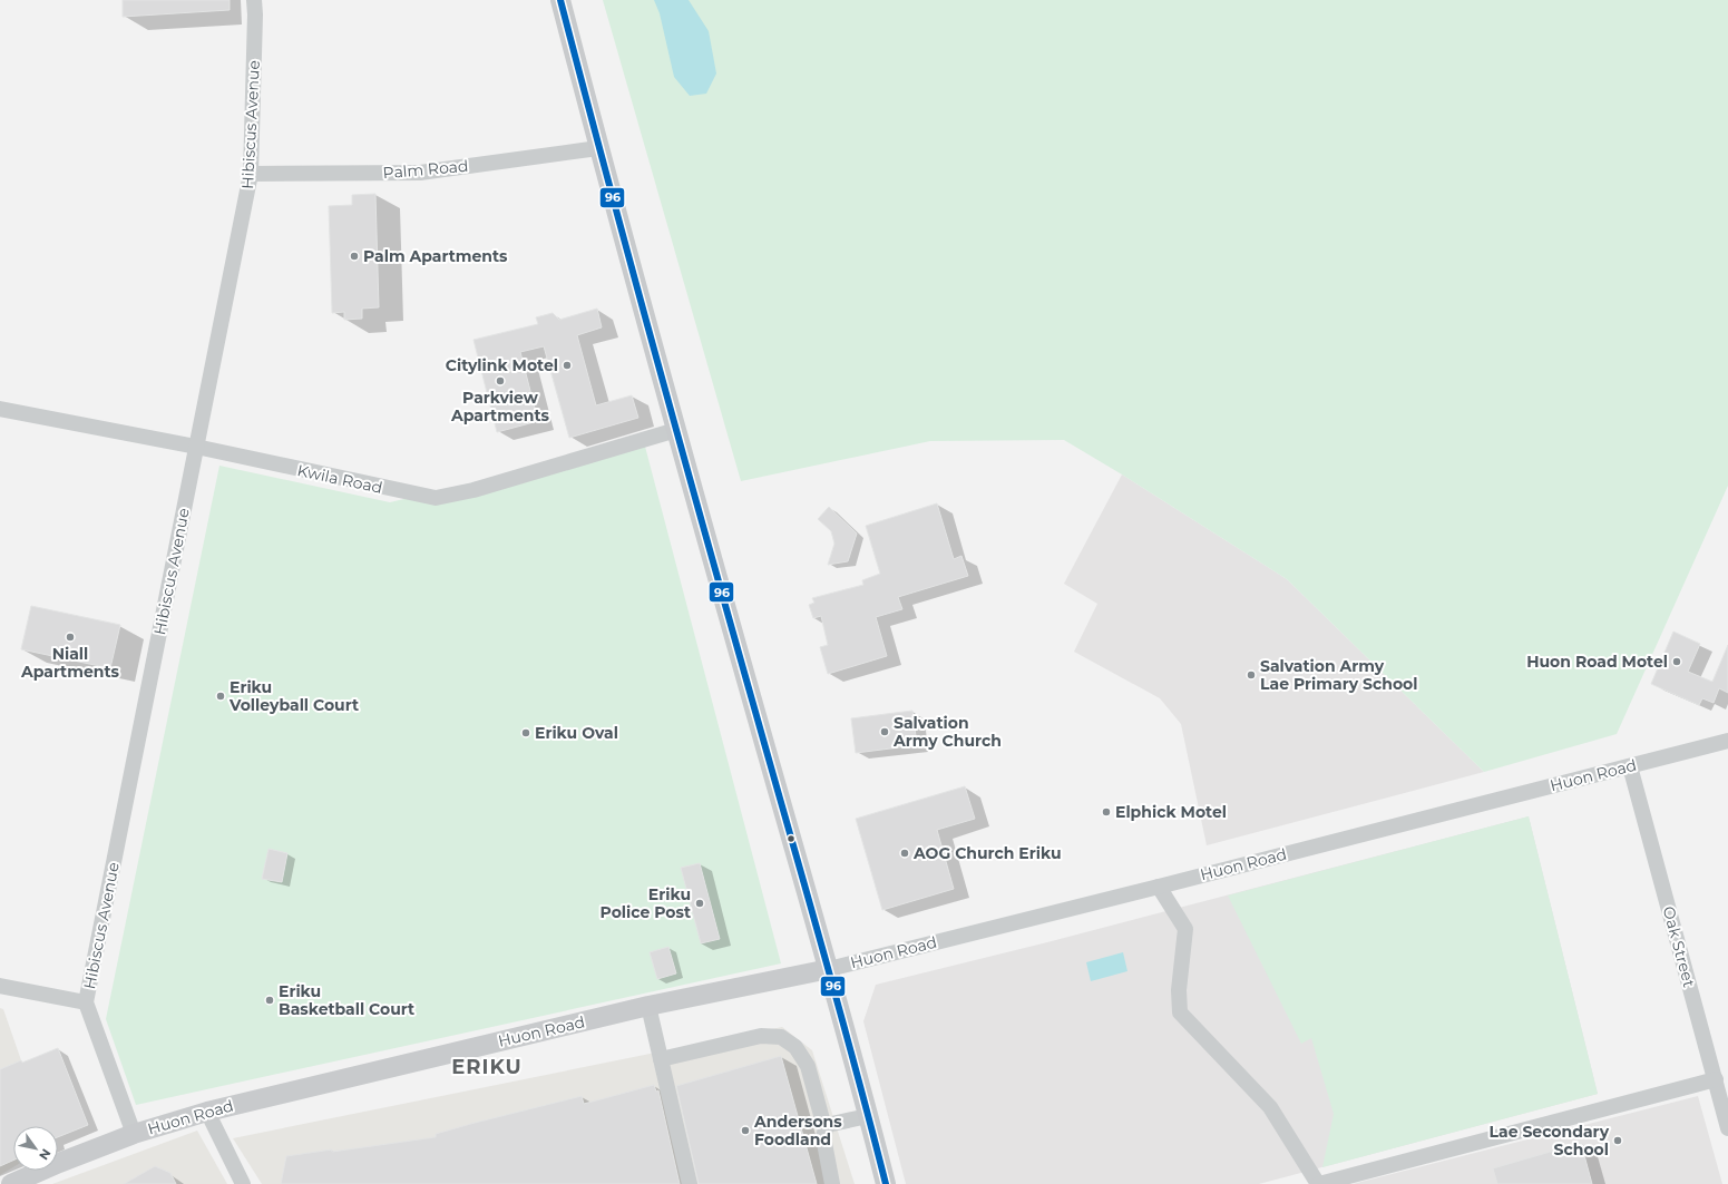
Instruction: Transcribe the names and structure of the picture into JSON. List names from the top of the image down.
{
  "streets": {
    "main road": ["Huon Road"],
    "street": [
      "Hibiscus Avenue",
      "Palm Road",
      "Kwila Road",
      "Oak Street"
    ]
  },
  "crossings": [
    ["Hibiscus Avenue", "Palm Road"],
    ["Hibiscus Avenue", "Kwila Road"],
    ["Hibiscus Avenue", "Huon Road"],
    ["Huon Road", "Oak Street"]
  ],
  "districts": ["ERIKU"],
  "places": [
    "Palm Apartments",
    "Citylink Motel",
    "Parkview Apartments",
    "Niall Apartments",
    "Huon Road Motel",
    "Salvation Army Lae Primary School",
    "Eriku Volleyball Court",
    "Salvation Army Church",
    "Eriku Oval",
    "Elphick Motel",
    "AOG Church Eriku",
    "Eriku Police Post",
    "Eriku Basketball Court",
    "Andersons Foodland",
    "Lae Secondary School"
  ],
  "lines": ["transit line 96"],
  "north": "bottom right"
}
